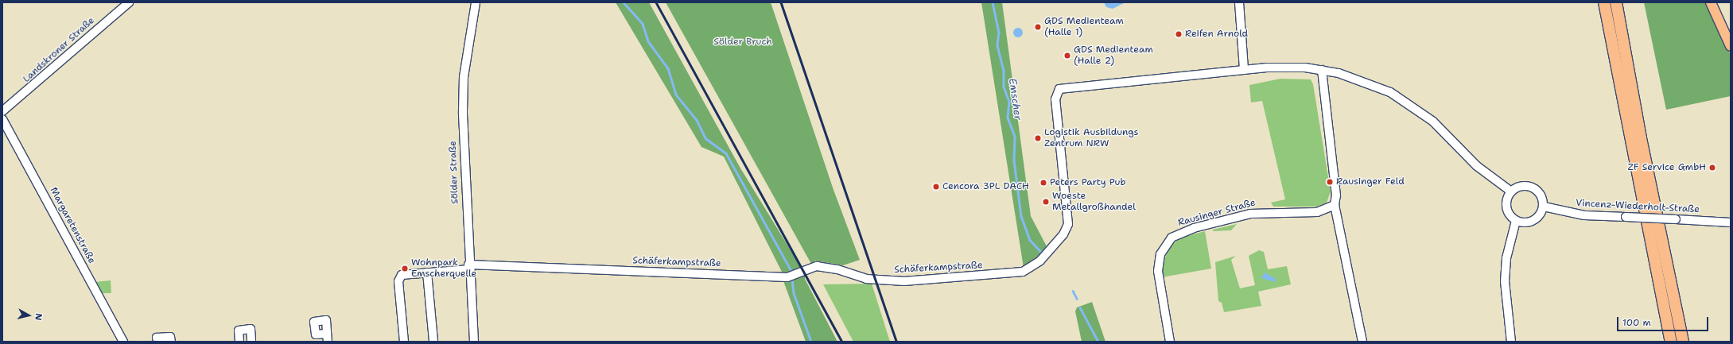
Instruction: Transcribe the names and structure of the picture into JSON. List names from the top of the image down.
{
  "streets": {
    "street": [
      "Landskroner Straße",
      "Sölder Straße",
      "Vincenz-Wiederholt-Straße",
      "Rausinger Straße",
      "Margaretenstraße",
      "Schäferkampstraße"
    ]
  },
  "crossings": [
    ["Sölder Straße", "Schäferkampstraße"]
  ],
  "water": ["Emscher"],
  "parks": ["Sölder Bruch"],
  "places": [
    "GDS Medienteam (Halle 1)",
    "Reifen Arnold",
    "GDS Medienteam (Halle 2)",
    "Logistik Ausbildungs Zentrum NRW",
    "ZF Service GmbH",
    "Rausinger Feld",
    "Peters Party Pub",
    "Cencora 3PL DACH",
    "Woeste Metallgroßhandel",
    "Wohnpark Emscherquelle"
  ],
  "scale_bar": "100 m",
  "north": "right"
}
